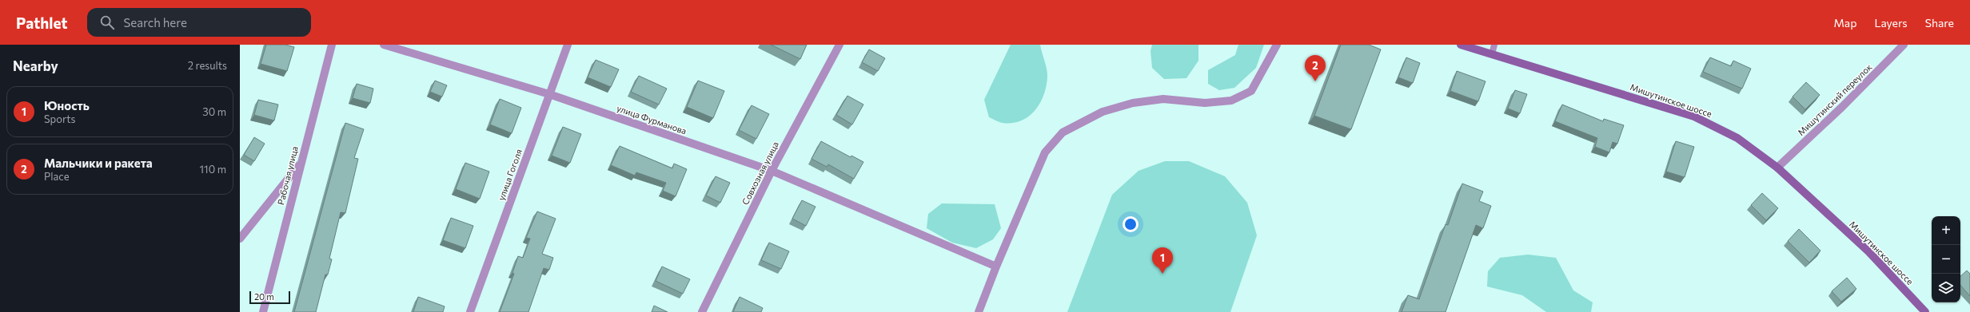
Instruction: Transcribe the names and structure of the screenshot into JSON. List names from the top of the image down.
{
  "streets": {
    "main road": ["Мишутинское шоссе"],
    "street": [
      "Мишутинский переулок",
      "улица Фурманова",
      "Совхозная улица",
      "улица Гоголя",
      "Рабочая улица"
    ]
  },
  "crossings": [
    ["Мишутинский переулок", "Мишутинское шоссе"],
    ["улица Фурманова", "Совхозная улица"],
    ["улица Фурманова", "улица Гоголя"]
  ],
  "scale_bar": "20 m",
  "page": {
    "header": "Pathlet",
    "search": "Search here",
    "nav": ["Map", "Layers", "Share"],
    "heading": ["Nearby", "2 results"],
    "pins": ["2", "1"],
    "list": [
      {
        "mark": "1",
        "name": "Юность",
        "note": "Sports",
        "value": "30 m"
      },
      {
        "mark": "2",
        "name": "Мальчики и ракета",
        "note": "Place",
        "value": "110 m"
      }
    ],
    "map_buttons": ["+", "−"],
    "scale": "20 m"
  }
}
